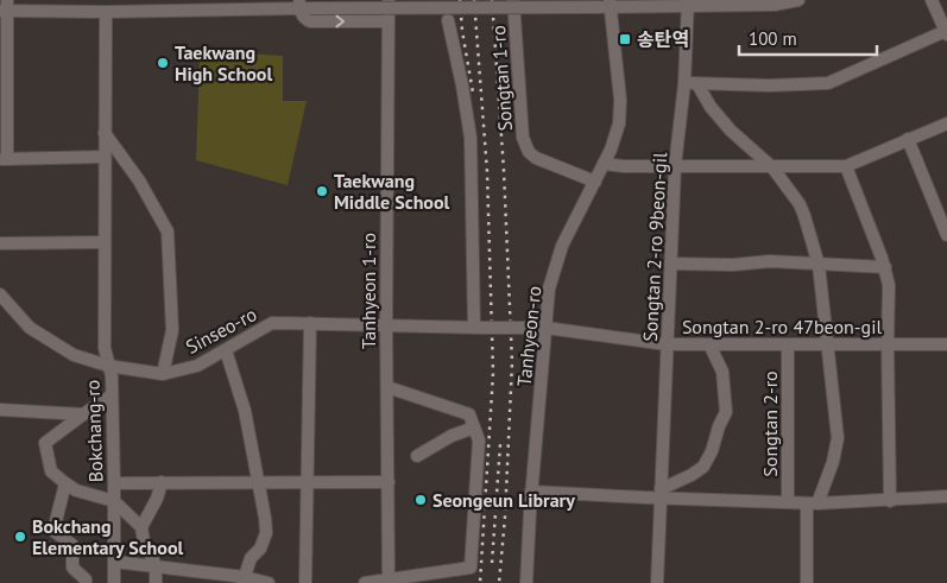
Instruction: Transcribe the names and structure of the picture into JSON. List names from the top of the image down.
{
  "streets": {
    "street": [
      "Songtan 1-ro",
      "Songtan 2-ro 9beon-gil",
      "Tanhyeon 1-ro",
      "Songtan 2-ro 47beon-gil",
      "Sinseo-ro",
      "Tanhyeon-ro",
      "Songtan 2-ro",
      "Bokchang-ro"
    ]
  },
  "crossings": [
    ["Songtan 1-ro", "Tanhyeon-ro"],
    ["Songtan 2-ro 9beon-gil", "Songtan 2-ro 47beon-gil"],
    ["Songtan 2-ro 9beon-gil", "Songtan 2-ro"],
    ["Tanhyeon 1-ro", "Sinseo-ro"],
    ["Songtan 2-ro 47beon-gil", "Sinseo-ro"],
    ["Songtan 2-ro 47beon-gil", "Tanhyeon-ro"],
    ["Songtan 2-ro 47beon-gil", "Songtan 2-ro"],
    ["Sinseo-ro", "Tanhyeon-ro"],
    ["Sinseo-ro", "Bokchang-ro"],
    ["Tanhyeon-ro", "Songtan 2-ro"]
  ],
  "places": {
    "transit": ["송탄역"],
    "other": [
      "Taekwang High School",
      "Taekwang Middle School",
      "Seongeun Library",
      "Bokchang Elementary School"
    ]
  },
  "scale_bar": "100 m"
}
